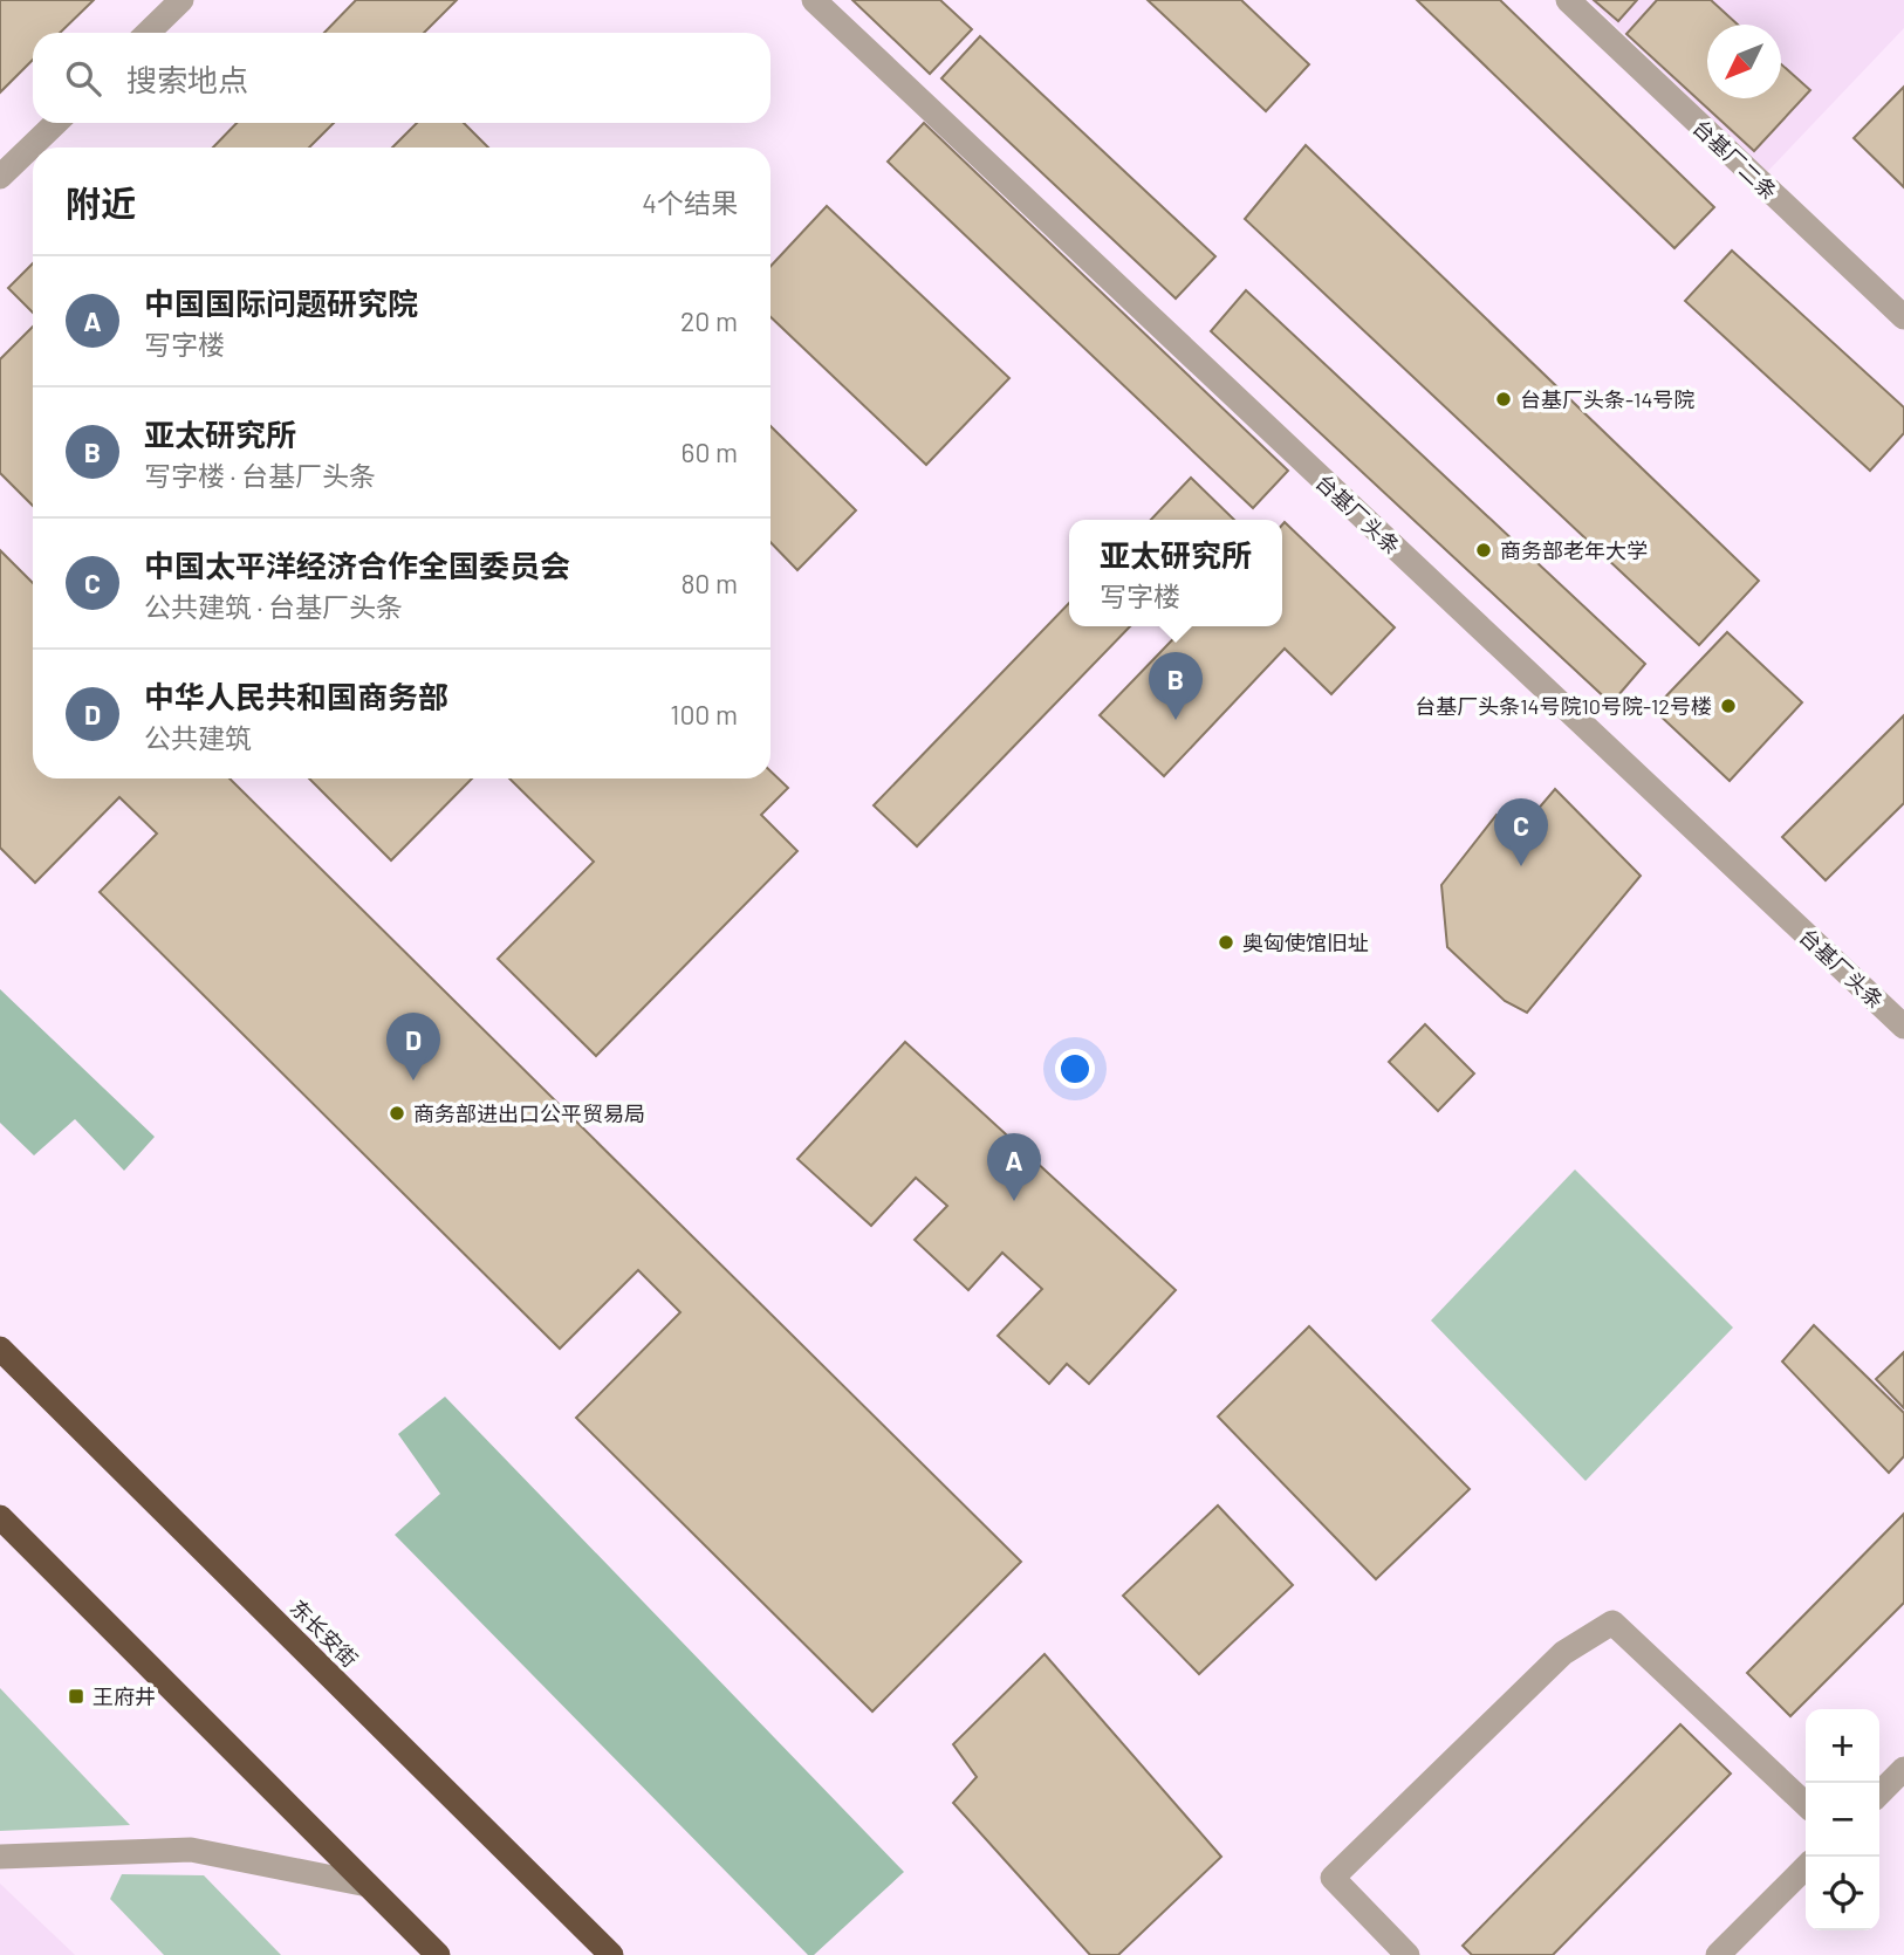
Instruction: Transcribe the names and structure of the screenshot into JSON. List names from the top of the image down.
{
  "streets": {
    "highway": ["东长安街"],
    "street": ["台基厂二条", "台基厂头条"]
  },
  "places": {
    "other": [
      "台基厂头条-14号院",
      "商务部老年大学",
      "台基厂头条14号院10号院-12号楼",
      "奥匈使馆旧址",
      "商务部进出口公平贸易局"
    ],
    "transit": ["王府井"]
  },
  "north": "bottom left",
  "page": {
    "search": "搜索地点",
    "heading": ["附近", "4个结果"],
    "list": [
      {
        "mark": "A",
        "name": "中国国际问题研究院",
        "note": "写字楼",
        "value": "20 m"
      },
      {
        "mark": "B",
        "name": "亚太研究所",
        "note": "写字楼 · 台基厂头条",
        "value": "60 m"
      },
      {
        "mark": "C",
        "name": "中国太平洋经济合作全国委员会",
        "note": "公共建筑 · 台基厂头条",
        "value": "80 m"
      },
      {
        "mark": "D",
        "name": "中华人民共和国商务部",
        "note": "公共建筑",
        "value": "100 m"
      }
    ],
    "popup": ["亚太研究所", "写字楼"],
    "pins": [
      "B",
      "C",
      "D",
      "A"
    ],
    "map_buttons": ["+", "−"]
  }
}
